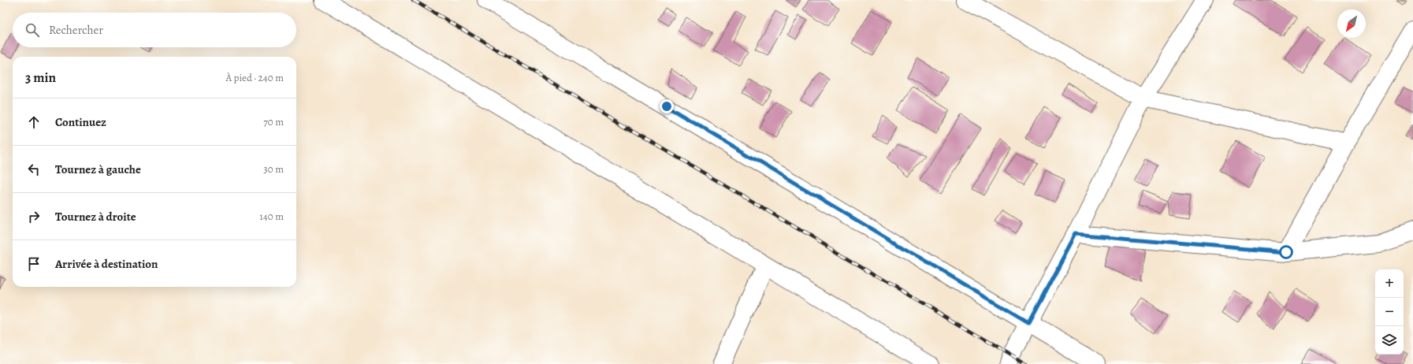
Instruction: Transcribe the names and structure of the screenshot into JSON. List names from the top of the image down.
{
  "north": "bottom left",
  "page": {
    "search": "Rechercher",
    "heading": ["3 min", "À pied · 240 m"],
    "list": [
      ["Continuez", "70 m"],
      ["Tournez à gauche", "30 m"],
      ["Tournez à droite", "140 m"],
      "Arrivée à destination"
    ],
    "map_buttons": ["+", "−"]
  }
}
